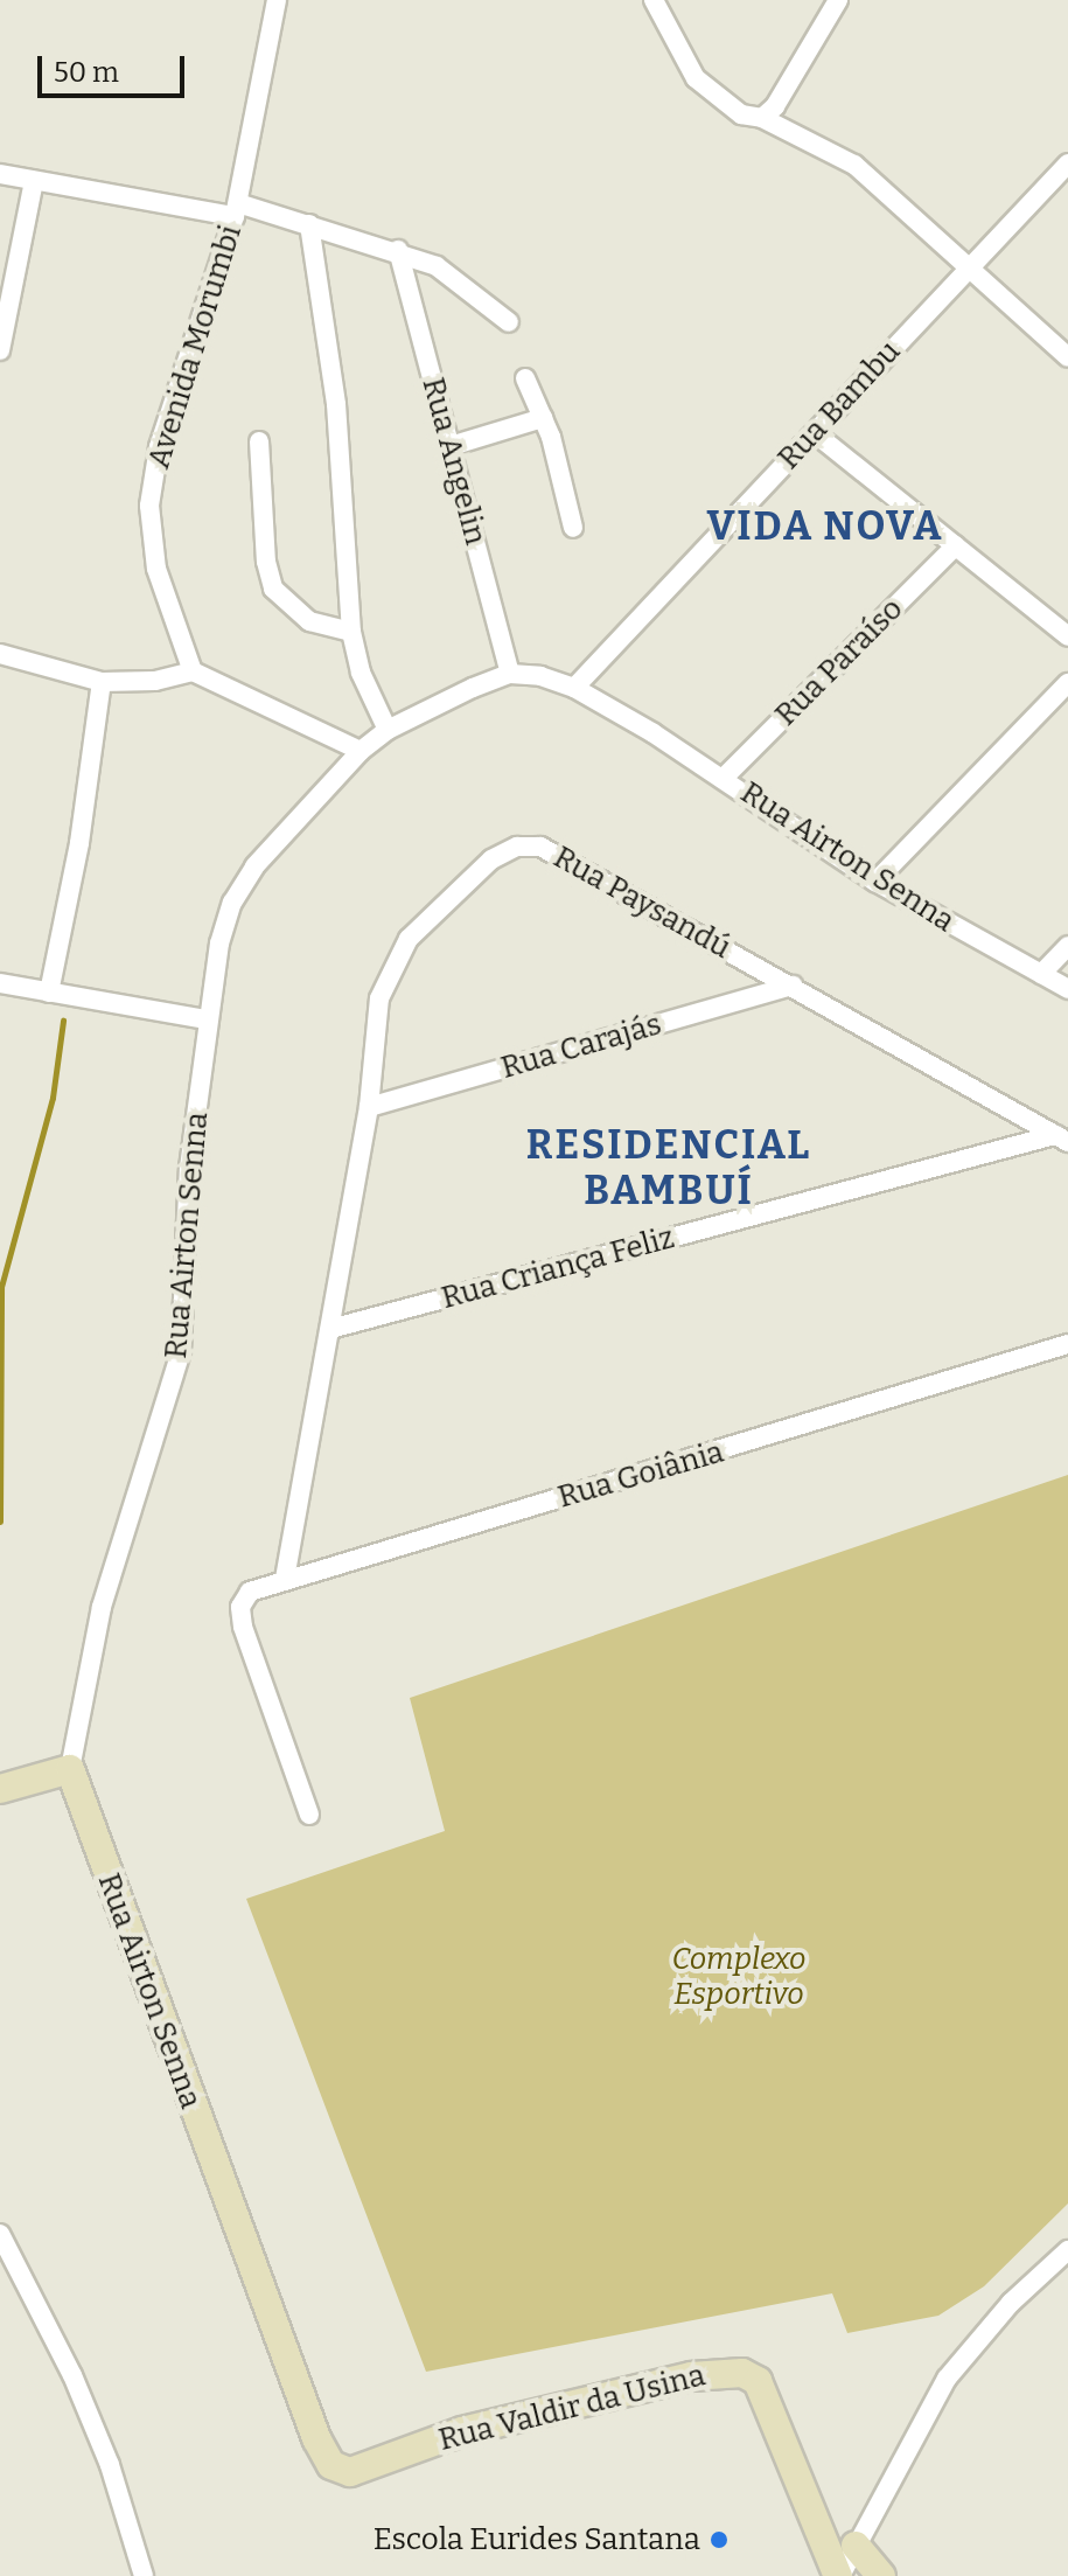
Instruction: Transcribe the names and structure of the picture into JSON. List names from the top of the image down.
{
  "streets": {
    "street": [
      "Avenida Morumbi",
      "Rua Bambu",
      "Rua Angelin",
      "Rua Paraíso",
      "Rua Airton Senna",
      "Rua Paysandú",
      "Rua Carajás",
      "Rua Criança Feliz",
      "Rua Goiânia",
      "Rua Valdir da Usina"
    ]
  },
  "crossings": [
    ["Rua Bambu", "Rua Airton Senna"],
    ["Rua Angelin", "Rua Airton Senna"],
    ["Rua Paraíso", "Rua Airton Senna"],
    ["Rua Airton Senna", "Rua Valdir da Usina"],
    ["Rua Paysandú", "Rua Carajás"],
    ["Rua Paysandú", "Rua Criança Feliz"],
    ["Rua Paysandú", "Rua Goiânia"]
  ],
  "districts": ["VIDA NOVA", "RESIDENCIAL BAMBUÍ"],
  "parks": ["Complexo Esportivo"],
  "places": ["Escola Eurides Santana"],
  "scale_bar": "50 m"
}
